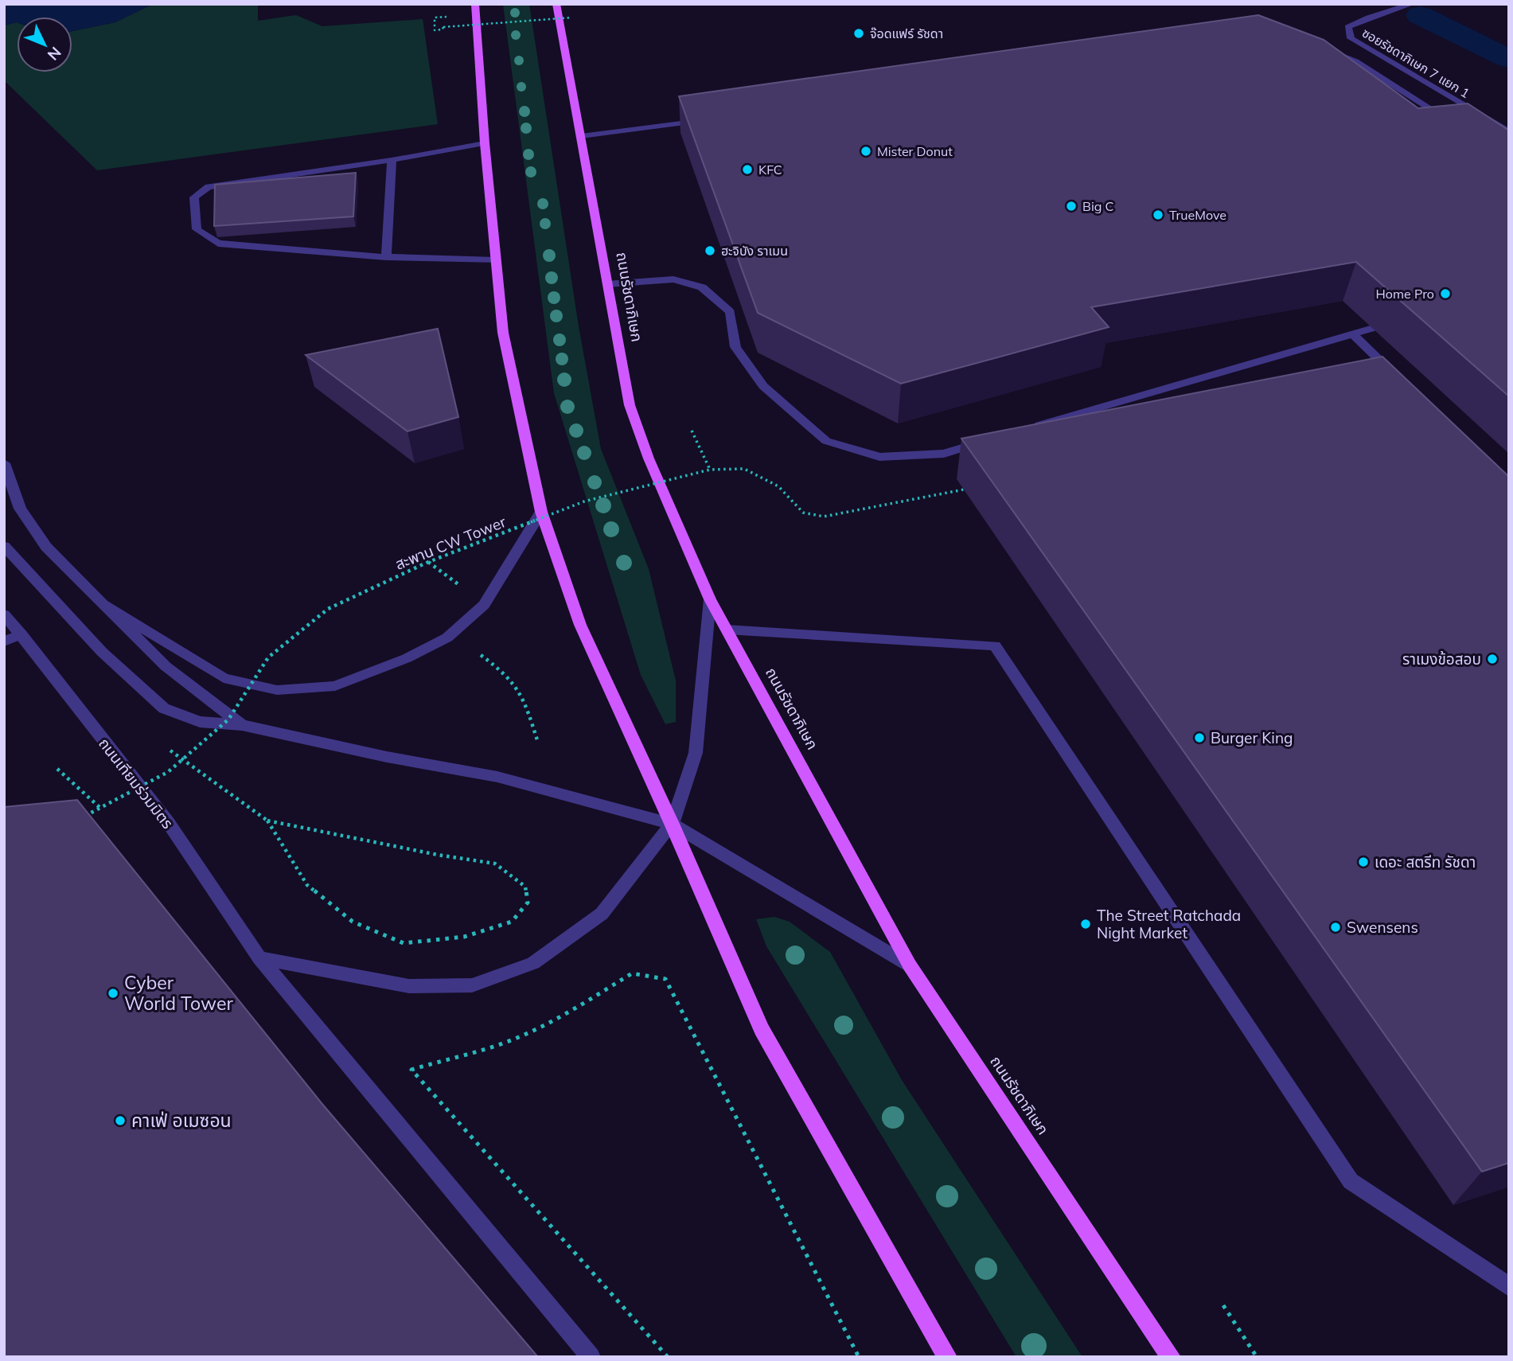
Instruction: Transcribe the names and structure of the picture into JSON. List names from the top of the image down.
{
  "streets": {
    "main road": ["ถนนรัชดาภิเษก"],
    "street": ["ซอยรัชดาภิเษก 7 แยก 1", "ถนนเทียมร่วมมิตร"],
    "path": ["สะพาน CW Tower"]
  },
  "places": [
    "จ๊อดแฟร์ รัชดา",
    "Mister Donut",
    "KFC",
    "Big C",
    "TrueMove",
    "ฮะจิบัง ราเมน",
    "Home Pro",
    "ราเมงข้อสอบ",
    "Burger King",
    "เดอะ สตรีท รัชดา",
    "The Street Ratchada Night Market",
    "Swensens",
    "Cyber World Tower",
    "คาเฟ่ อเมซอน"
  ],
  "north": "bottom right"
}
